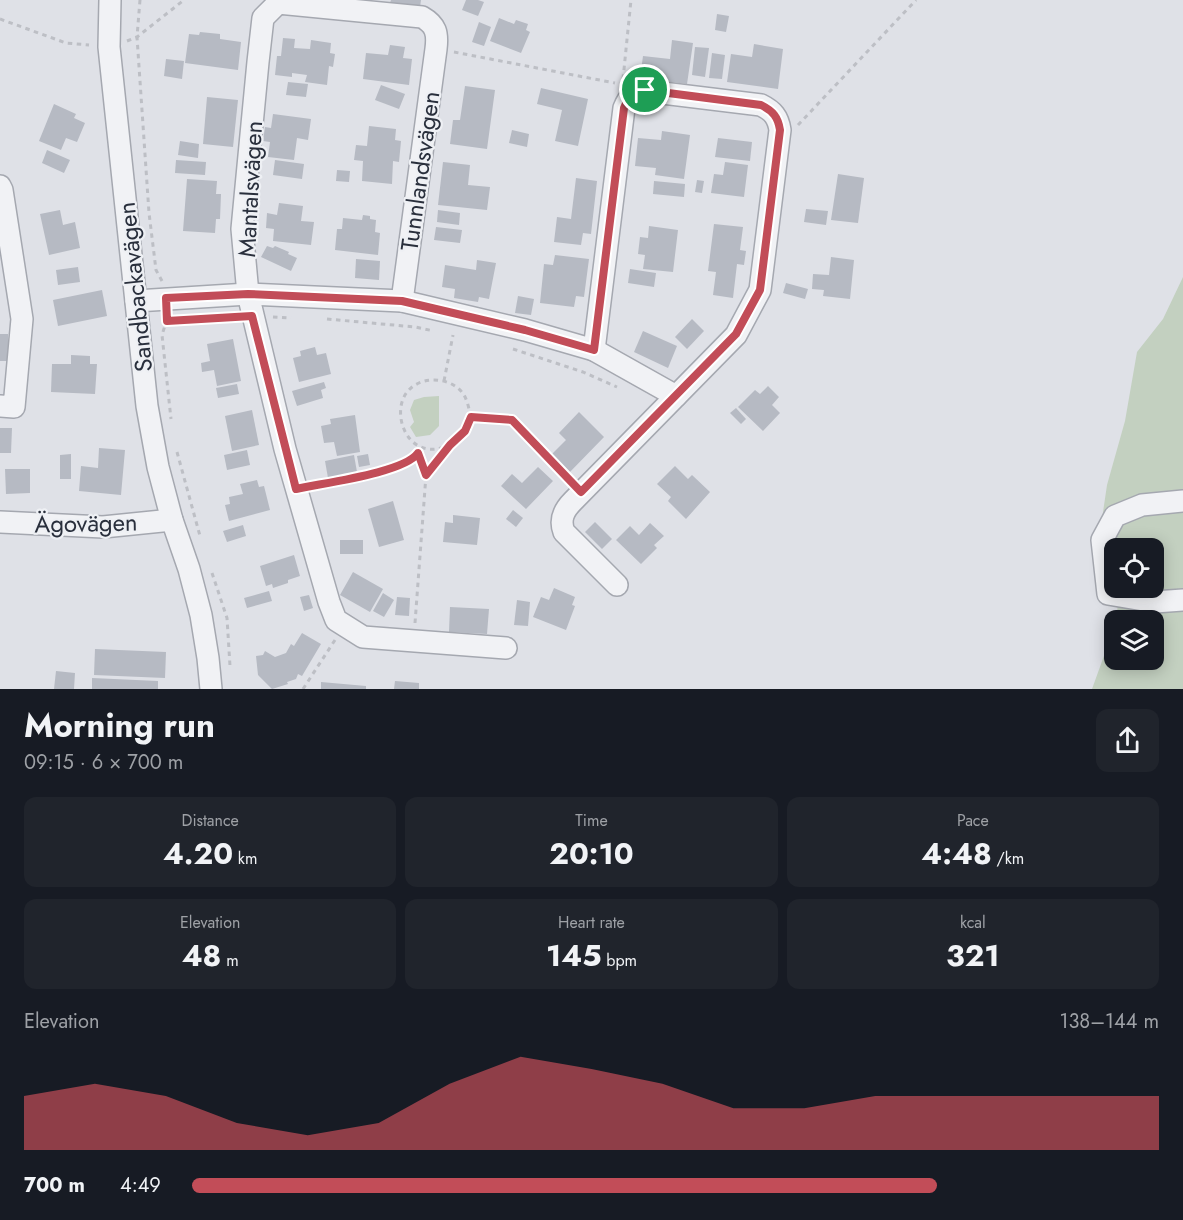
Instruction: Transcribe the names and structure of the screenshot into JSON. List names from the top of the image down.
{
  "streets": {
    "street": [
      "Tunnlandsvägen",
      "Mantalsvägen",
      "Sandbackavägen",
      "Ägovägen"
    ]
  },
  "crossings": [
    ["Tunnlandsvägen", "Mantalsvägen"],
    ["Sandbackavägen", "Ägovägen"]
  ],
  "page": {
    "heading": ["Morning run", "09:15 · 6 × 700 m"],
    "stats": [
      ["Distance", "4.20 km"],
      ["Time", "20:10"],
      ["Pace", "4:48 /km"],
      ["Elevation", "48 m"],
      ["Heart rate", "145 bpm"],
      ["kcal", "321"]
    ],
    "chart": ["Elevation", "138–144 m"],
    "list": [
      {
        "name": "700 m",
        "note": "4:49"
      }
    ]
  }
}
